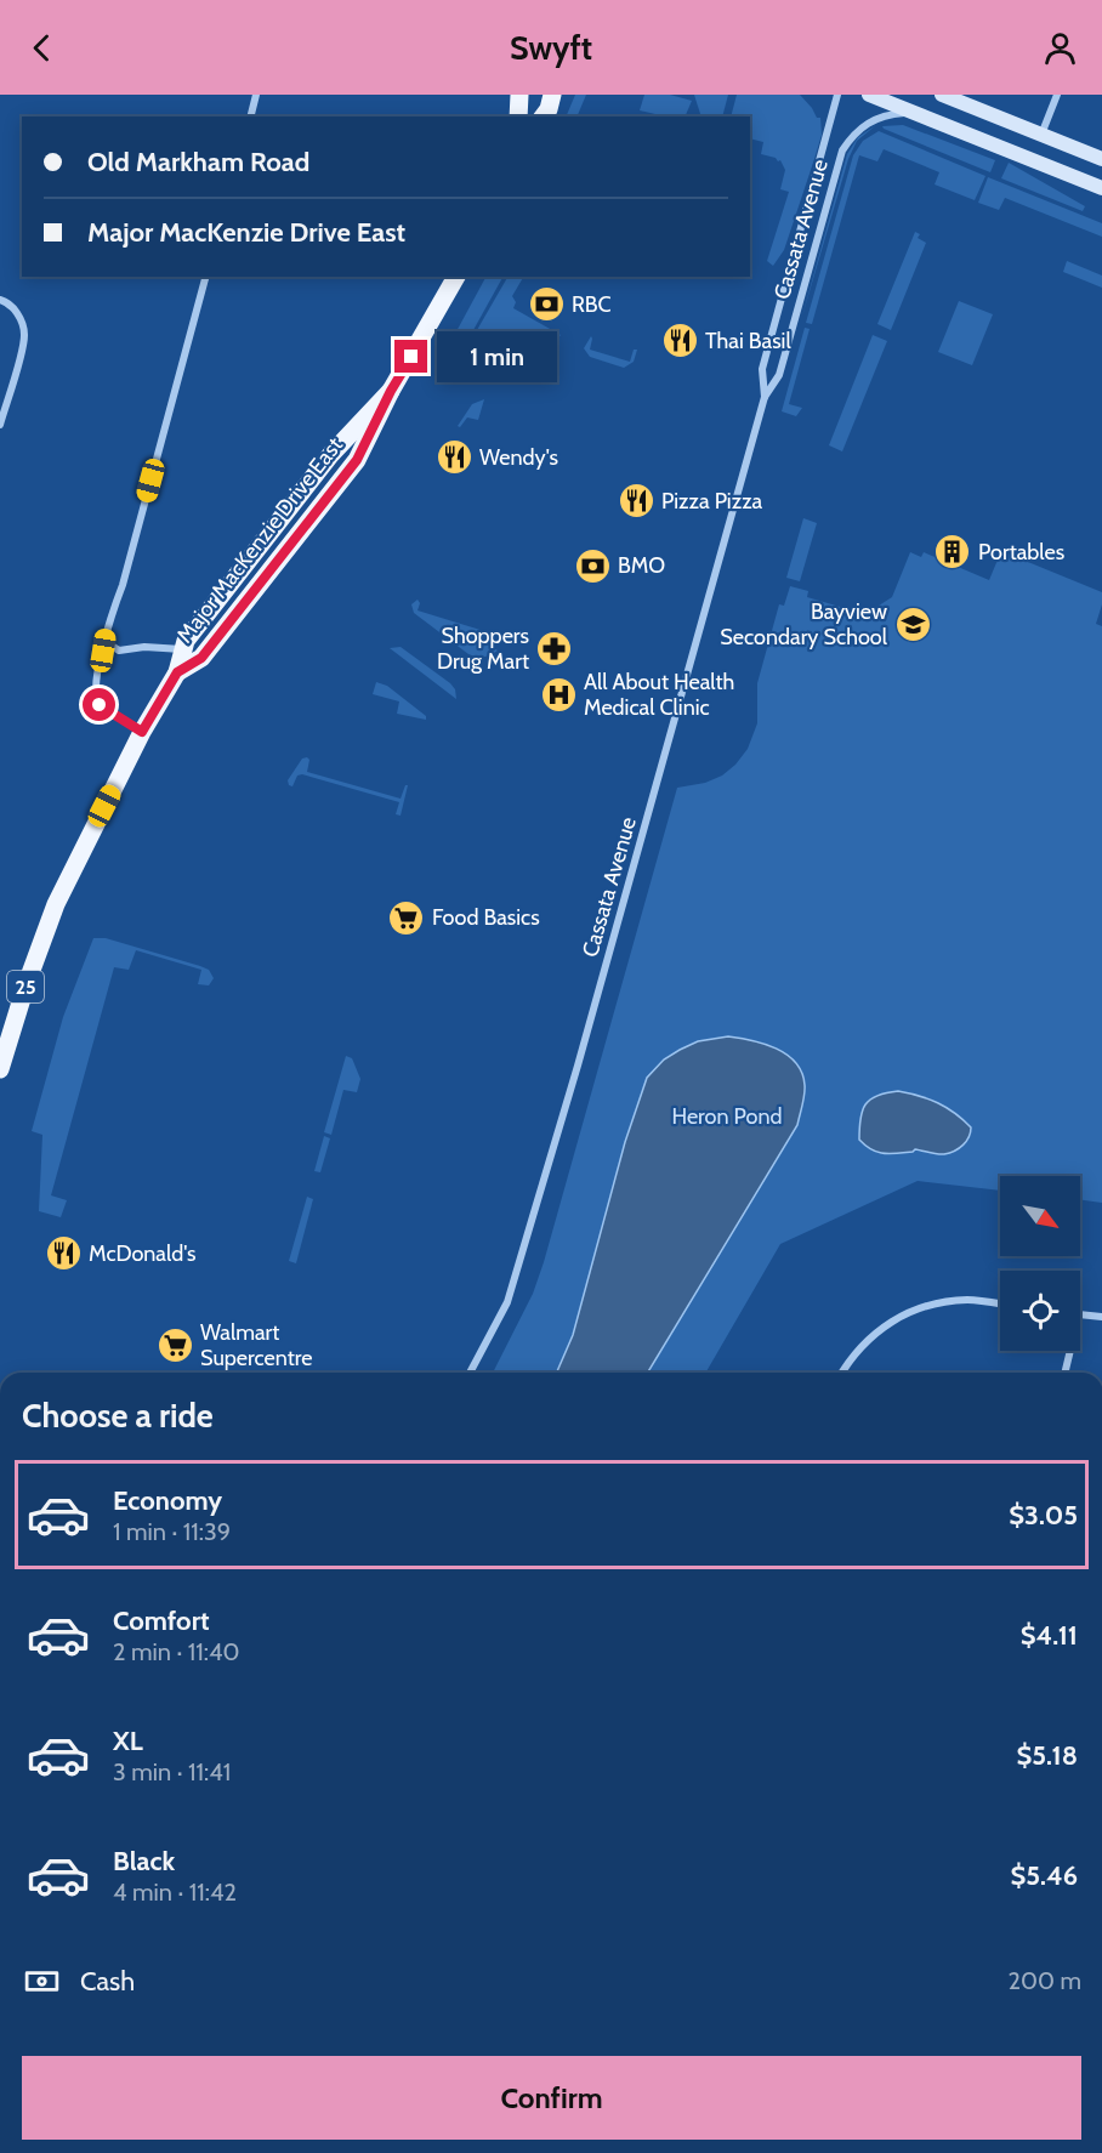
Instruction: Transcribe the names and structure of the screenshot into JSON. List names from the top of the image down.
{
  "streets": {
    "main road": ["Major MacKenzie Drive East", "25"],
    "street": ["Cassata Avenue"]
  },
  "parks": ["Heron Pond"],
  "places": {
    "bank": ["RBC", "BMO"],
    "restaurant": [
      "Thai Basil",
      "Wendy's",
      "Pizza Pizza",
      "McDonald's"
    ],
    "building": ["Portables"],
    "school or university": ["Bayview Secondary School"],
    "pharmacy": ["Shoppers Drug Mart"],
    "hospital": ["All About Health Medical Clinic"],
    "supermarket": ["Food Basics", "Walmart Supercentre"]
  },
  "north": "bottom right",
  "page": {
    "header": "Swyft",
    "banner": ["Old Markham Road", "Major MacKenzie Drive East"],
    "bubble": "1 min",
    "heading": "Choose a ride",
    "list": [
      {
        "name": "Economy",
        "note": "1 min · 11:39",
        "value": "$3.05"
      },
      {
        "name": "Comfort",
        "note": "2 min · 11:40",
        "value": "$4.11"
      },
      {
        "name": "XL",
        "note": "3 min · 11:41",
        "value": "$5.18"
      },
      {
        "name": "Black",
        "note": "4 min · 11:42",
        "value": "$5.46"
      }
    ],
    "pay": ["Cash", "200 m"],
    "buttons": "Confirm"
  }
}
